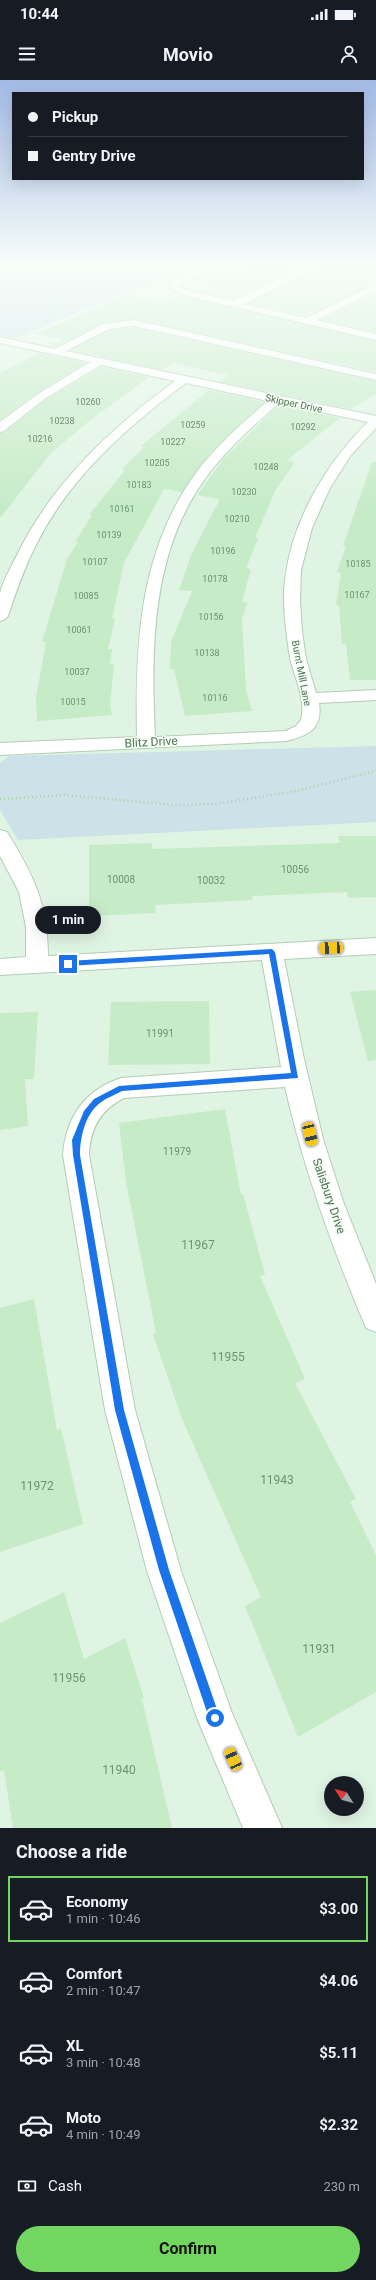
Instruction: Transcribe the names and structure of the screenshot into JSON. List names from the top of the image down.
{
  "streets": {
    "street": [
      "Skipper Drive",
      "Burnt Mill Lane",
      "Blitz Drive",
      "Salisbury Drive"
    ]
  },
  "crossings": [
    ["Skipper Drive", "Burnt Mill Lane"],
    ["Burnt Mill Lane", "Blitz Drive"]
  ],
  "house_numbers": [
    "10260",
    "10238",
    "10259",
    "10292",
    "10216",
    "10227",
    "10205",
    "10248",
    "10183",
    "10230",
    "10161",
    "10210",
    "10139",
    "10196",
    "10107",
    "10185",
    "10178",
    "10167",
    "10085",
    "10156",
    "10061",
    "10138",
    "10037",
    "10116",
    "10015",
    "10056",
    "10008",
    "10032",
    "11991",
    "11979",
    "11967",
    "11955",
    "11943",
    "11972",
    "11931",
    "11956",
    "11940"
  ],
  "north": "top left",
  "page": {
    "status": "10:44",
    "header": "Movio",
    "banner": ["Pickup", "Gentry Drive"],
    "bubble": "1 min",
    "heading": "Choose a ride",
    "list": [
      {
        "name": "Economy",
        "note": "1 min · 10:46",
        "value": "$3.00"
      },
      {
        "name": "Comfort",
        "note": "2 min · 10:47",
        "value": "$4.06"
      },
      {
        "name": "XL",
        "note": "3 min · 10:48",
        "value": "$5.11"
      },
      {
        "name": "Moto",
        "note": "4 min · 10:49",
        "value": "$2.32"
      }
    ],
    "pay": ["Cash", "230 m"],
    "buttons": "Confirm"
  }
}
